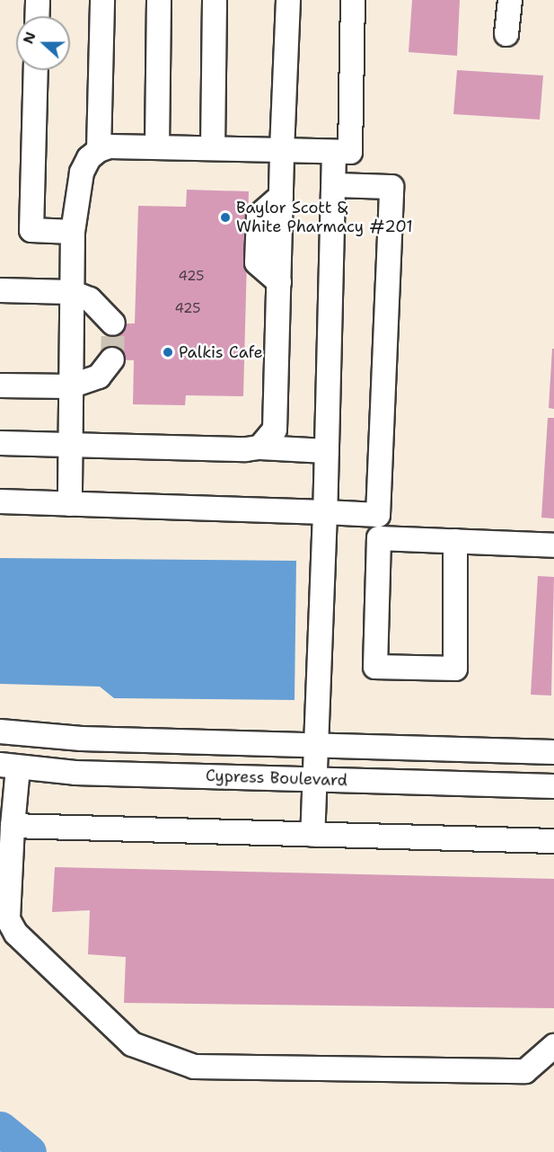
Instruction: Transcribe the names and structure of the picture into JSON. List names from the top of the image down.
{
  "streets": {
    "street": ["Cypress Boulevard"]
  },
  "places": ["Baylor Scott & White Pharmacy #201", "Palkis Cafe"],
  "house_numbers": ["425", "425"],
  "north": "left"
}
